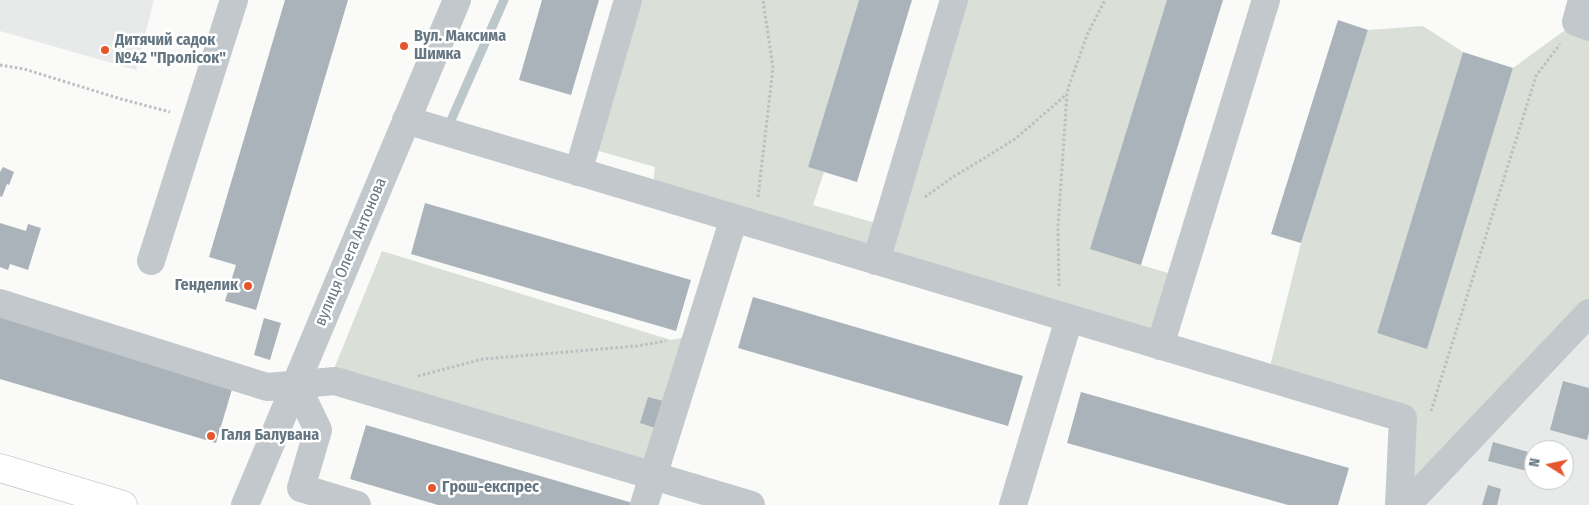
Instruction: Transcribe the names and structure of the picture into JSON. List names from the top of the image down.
{
  "streets": {
    "street": ["вулиця Олега Антонова"]
  },
  "places": [
    "Вул. Максима Шимка",
    "Дитячий садок №42 \"Пролісок\"",
    "Генделик",
    "Галя Балувана",
    "Грош-експрес"
  ],
  "north": "left"
}
